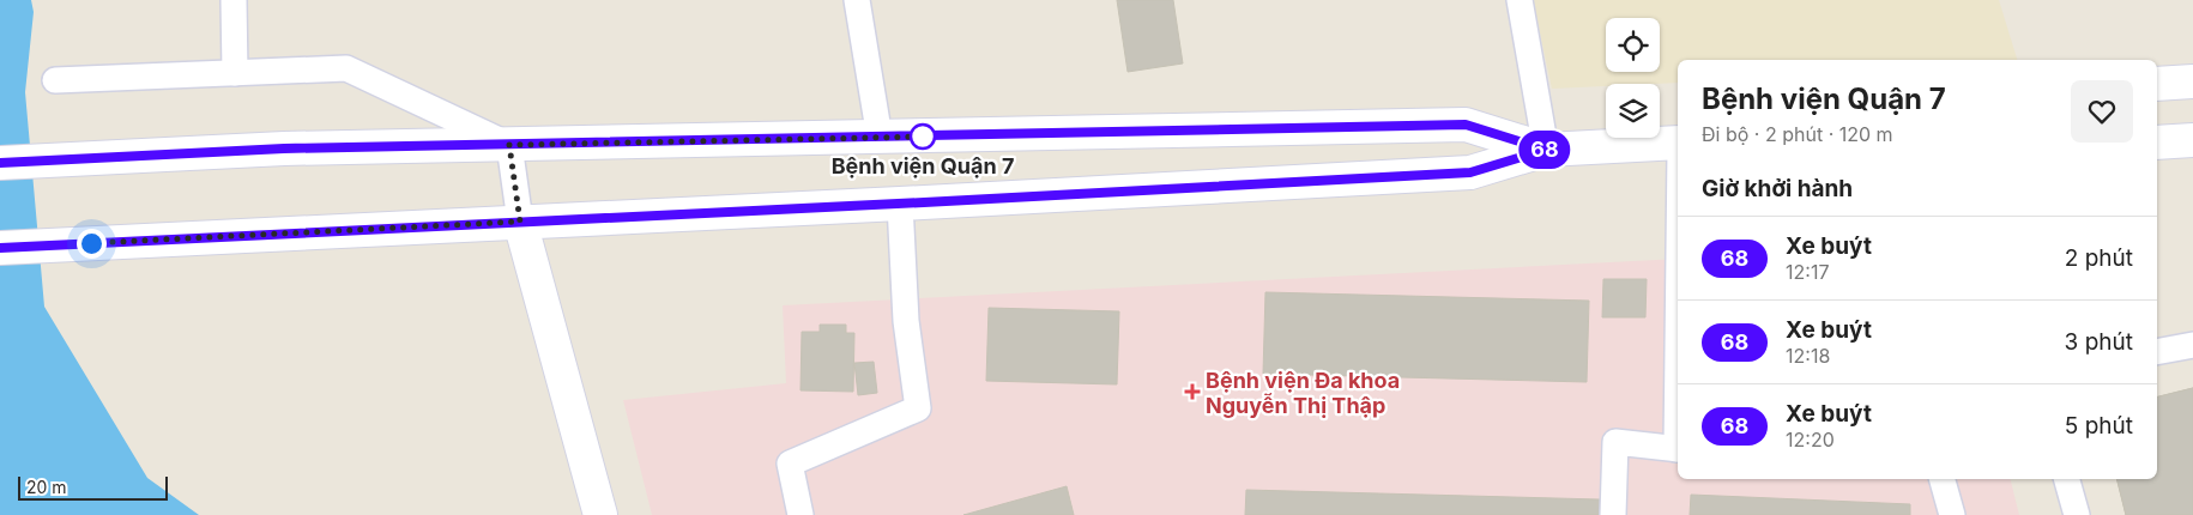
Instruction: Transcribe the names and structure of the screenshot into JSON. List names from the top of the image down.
{
  "places": {
    "other": ["Bệnh viện Quận 7"],
    "health": ["Bệnh viện Đa khoa Nguyễn Thị Thập"]
  },
  "lines": ["bus line 68"],
  "scale_bar": "20 m",
  "page": {
    "on_map": "68",
    "heading": [
      ["Bệnh viện Quận 7", "Đi bộ · 2 phút · 120 m"],
      "Giờ khởi hành"
    ],
    "list": [
      {
        "mark": "68",
        "name": "Xe buýt",
        "note": "12:17",
        "value": "2 phút"
      },
      {
        "mark": "68",
        "name": "Xe buýt",
        "note": "12:18",
        "value": "3 phút"
      },
      {
        "mark": "68",
        "name": "Xe buýt",
        "note": "12:20",
        "value": "5 phút"
      }
    ],
    "scale": "20 m"
  }
}
